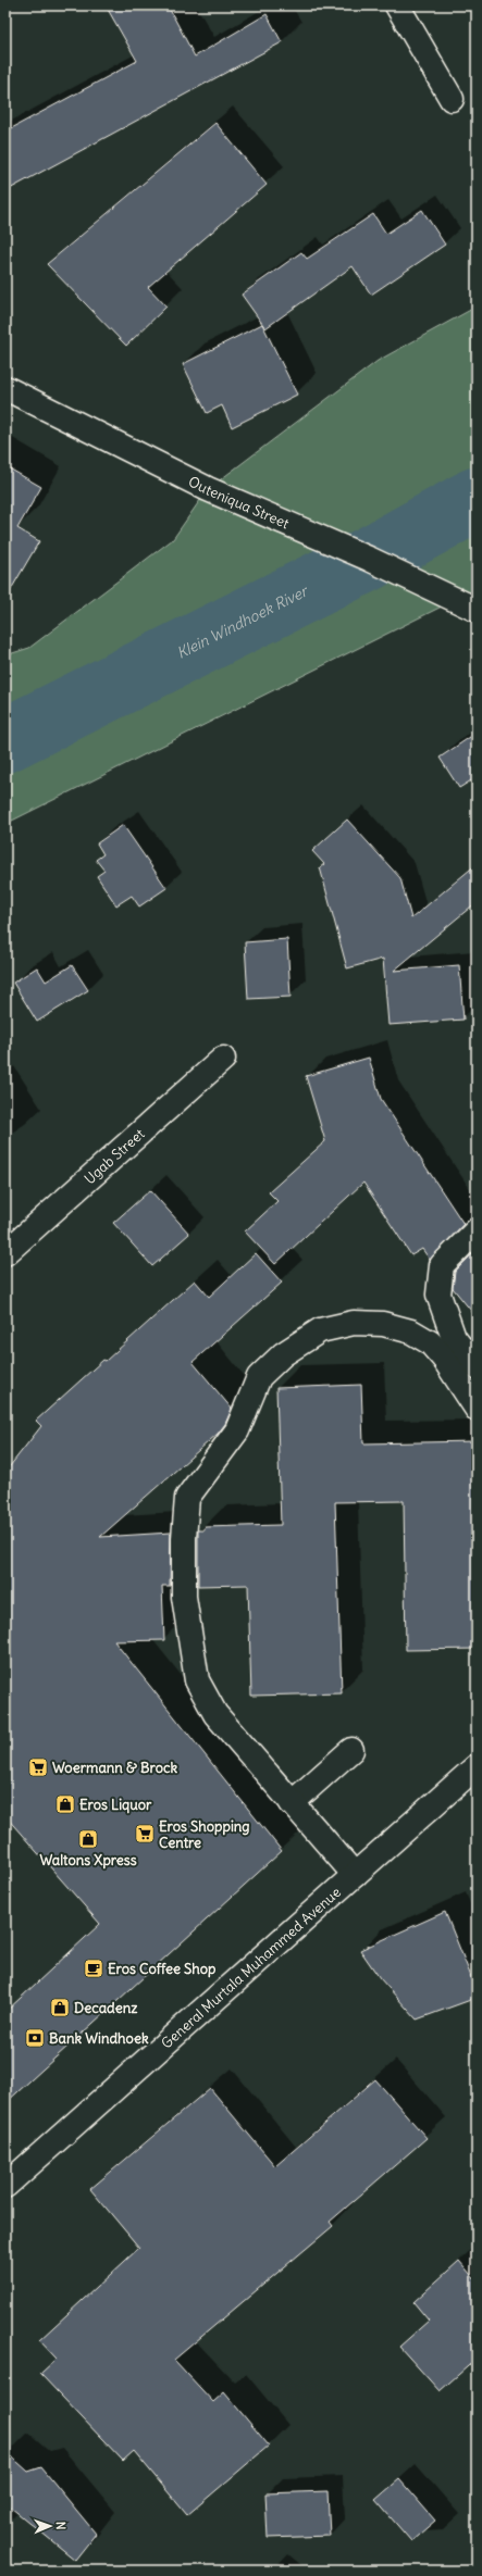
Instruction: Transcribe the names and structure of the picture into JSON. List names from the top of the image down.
{
  "streets": {
    "street": ["Outeniqua Street", "Ugab Street", "General Murtala Muhammed Avenue"]
  },
  "water": ["Klein Windhoek River"],
  "places": {
    "supermarket": ["Woermann & Brock", "Eros Shopping Centre"],
    "shop": ["Eros Liquor", "Waltons Xpress", "Decadenz"],
    "cafe": ["Eros Coffee Shop"],
    "bank": ["Bank Windhoek"]
  },
  "north": "right"
}
